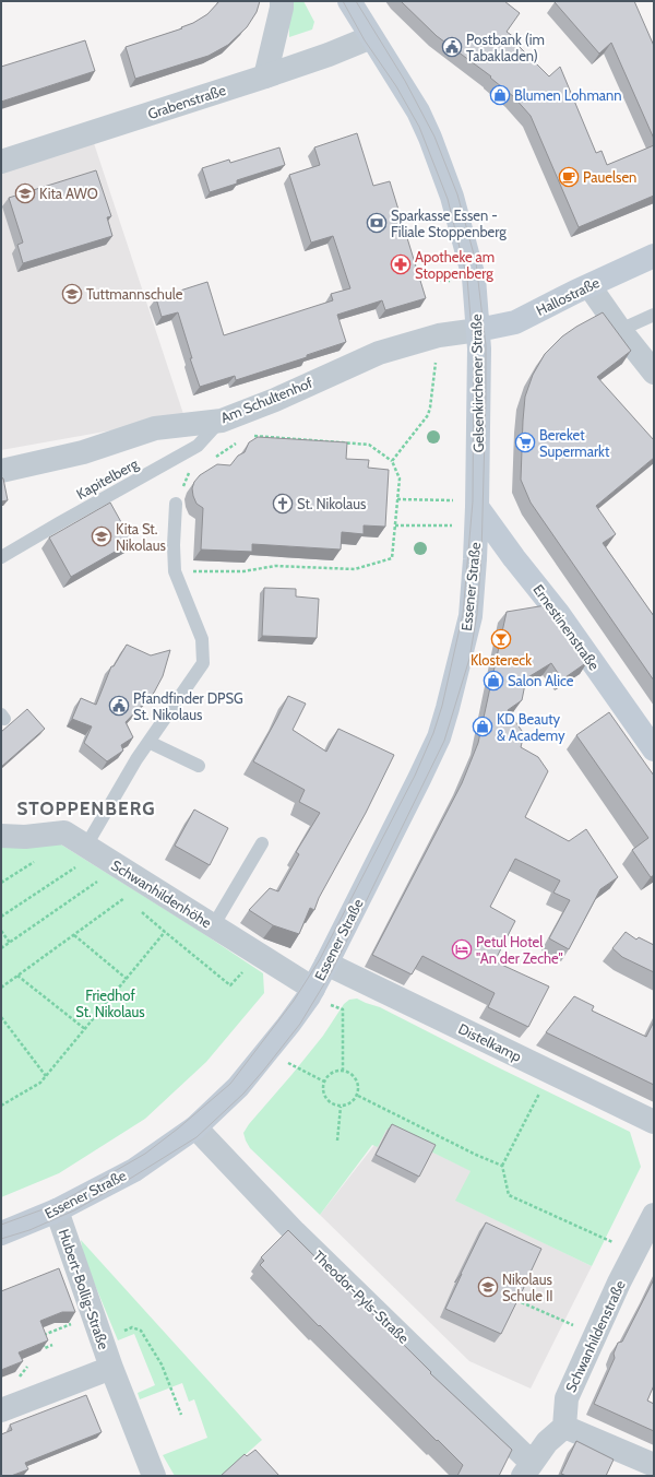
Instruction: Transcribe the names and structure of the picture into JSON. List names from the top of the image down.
{
  "streets": {
    "main road": [
      "Hallostraße",
      "Gelsenkirchener Straße",
      "Essener Straße",
      "Ernestinenstraße"
    ],
    "street": [
      "Grabenstraße",
      "Am Schultenhof",
      "Schwanhildenhöhe",
      "Distelkamp",
      "Hubert-Bollig-Straße",
      "Theodor-Pyls-Straße",
      "Schwanhildenstraße"
    ],
    "lane": ["Kapitelberg"]
  },
  "crossings": [
    ["Grabenstraße", "Gelsenkirchener Straße"],
    ["Hallostraße", "Gelsenkirchener Straße"],
    ["Hallostraße", "Am Schultenhof"],
    ["Gelsenkirchener Straße", "Am Schultenhof"],
    ["Gelsenkirchener Straße", "Essener Straße"],
    ["Gelsenkirchener Straße", "Ernestinenstraße"],
    ["Am Schultenhof", "Kapitelberg"],
    ["Essener Straße", "Ernestinenstraße"],
    ["Essener Straße", "Schwanhildenhöhe"],
    ["Essener Straße", "Distelkamp"],
    ["Essener Straße", "Hubert-Bollig-Straße"],
    ["Essener Straße", "Theodor-Pyls-Straße"]
  ],
  "districts": ["STOPPENBERG"],
  "parks": ["Friedhof St. Nikolaus"],
  "places": {
    "public building": ["Postbank (im Tabakladen)", "Pfandfinder DPSG St. Nikolaus"],
    "shop": ["Blumen Lohmann", "Salon Alice", "KD Beauty & Academy"],
    "cafe": ["Pauelsen"],
    "school or university": [
      "Kita AWO",
      "Tuttmannschule",
      "Kita St. Nikolaus",
      "Nikolaus Schule II"
    ],
    "bank": ["Sparkasse Essen - Filiale Stoppenberg"],
    "pharmacy": ["Apotheke am Stoppenberg"],
    "supermarket": ["Bereket Supermarkt"],
    "church": ["St. Nikolaus"],
    "bar": ["Klostereck"],
    "hotel": ["Petul Hotel \"An der Zeche\""]
  }
}
